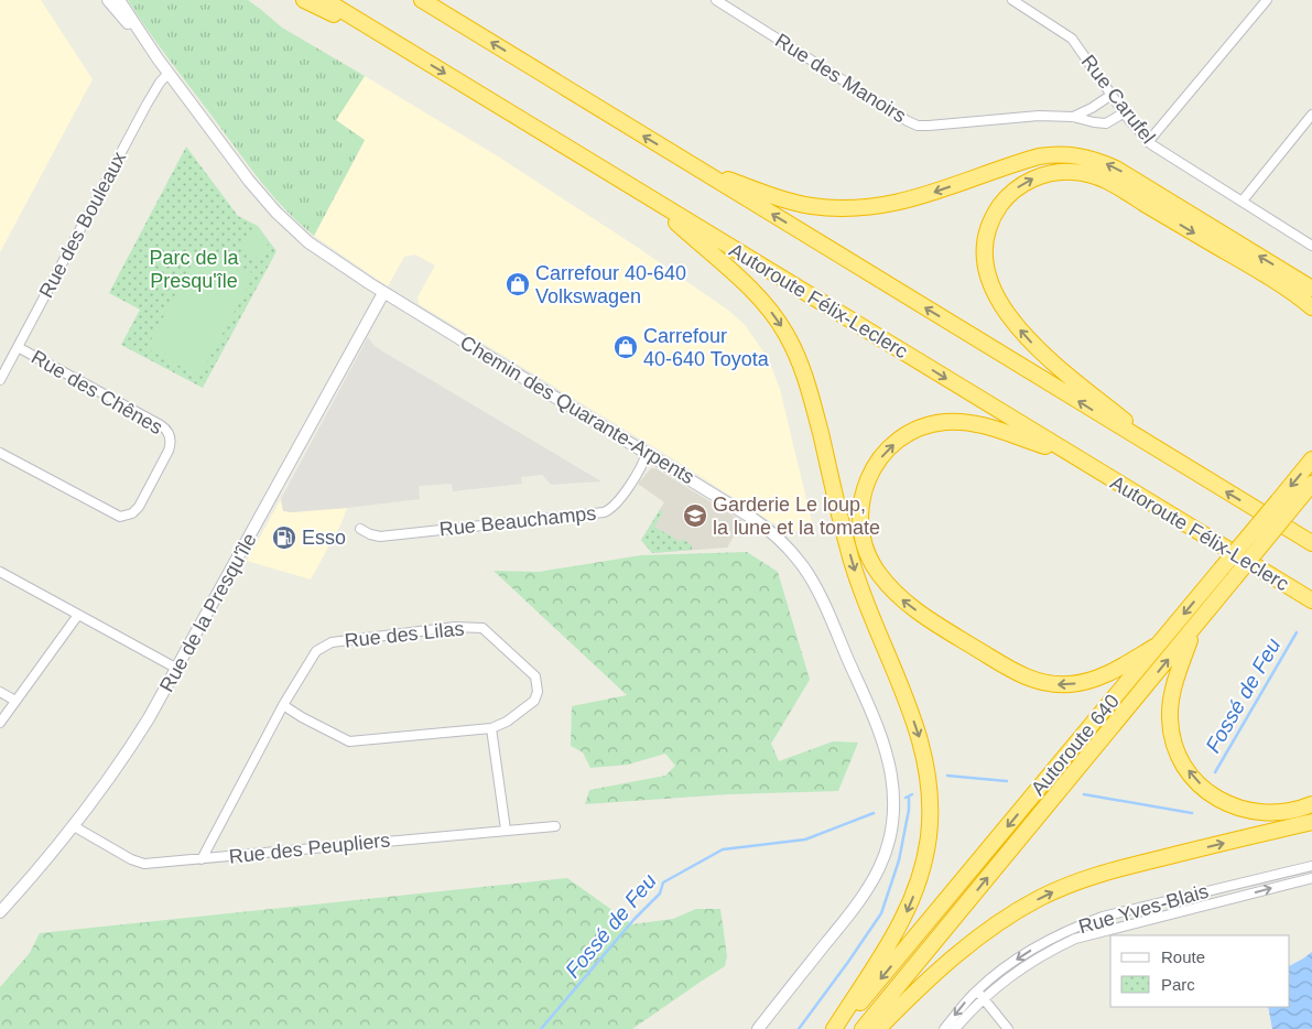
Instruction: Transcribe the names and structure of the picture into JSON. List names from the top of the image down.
{
  "streets": {
    "highway": ["Autoroute Félix-Leclerc", "Autoroute 640"],
    "street": [
      "Rue des Manoirs",
      "Rue Carufel",
      "Rue des Bouleaux",
      "Rue des Chênes",
      "Chemin des Quarante-Arpents",
      "Rue Beauchamps",
      "Rue de la Presqu'île",
      "Rue des Lilas",
      "Rue des Peupliers",
      "Rue Yves-Blais"
    ]
  },
  "crossings": [
    ["Rue des Manoirs", "Rue Carufel"],
    ["Rue des Bouleaux", "Rue des Chênes"],
    ["Rue des Bouleaux", "Chemin des Quarante-Arpents"],
    ["Chemin des Quarante-Arpents", "Rue Beauchamps"],
    ["Chemin des Quarante-Arpents", "Rue de la Presqu'île"],
    ["Rue de la Presqu'île", "Rue des Peupliers"],
    ["Rue des Lilas", "Rue des Peupliers"]
  ],
  "water": ["Fossé de Feu"],
  "parks": ["Parc de la Presqu'île"],
  "places": {
    "shop": ["Carrefour 40-640 Volkswagen", "Carrefour 40-640 Toyota"],
    "school or university": ["Garderie Le loup, la lune et la tomate"],
    "fuel station": ["Esso"]
  },
  "legend": ["Route", "Parc"]
}
